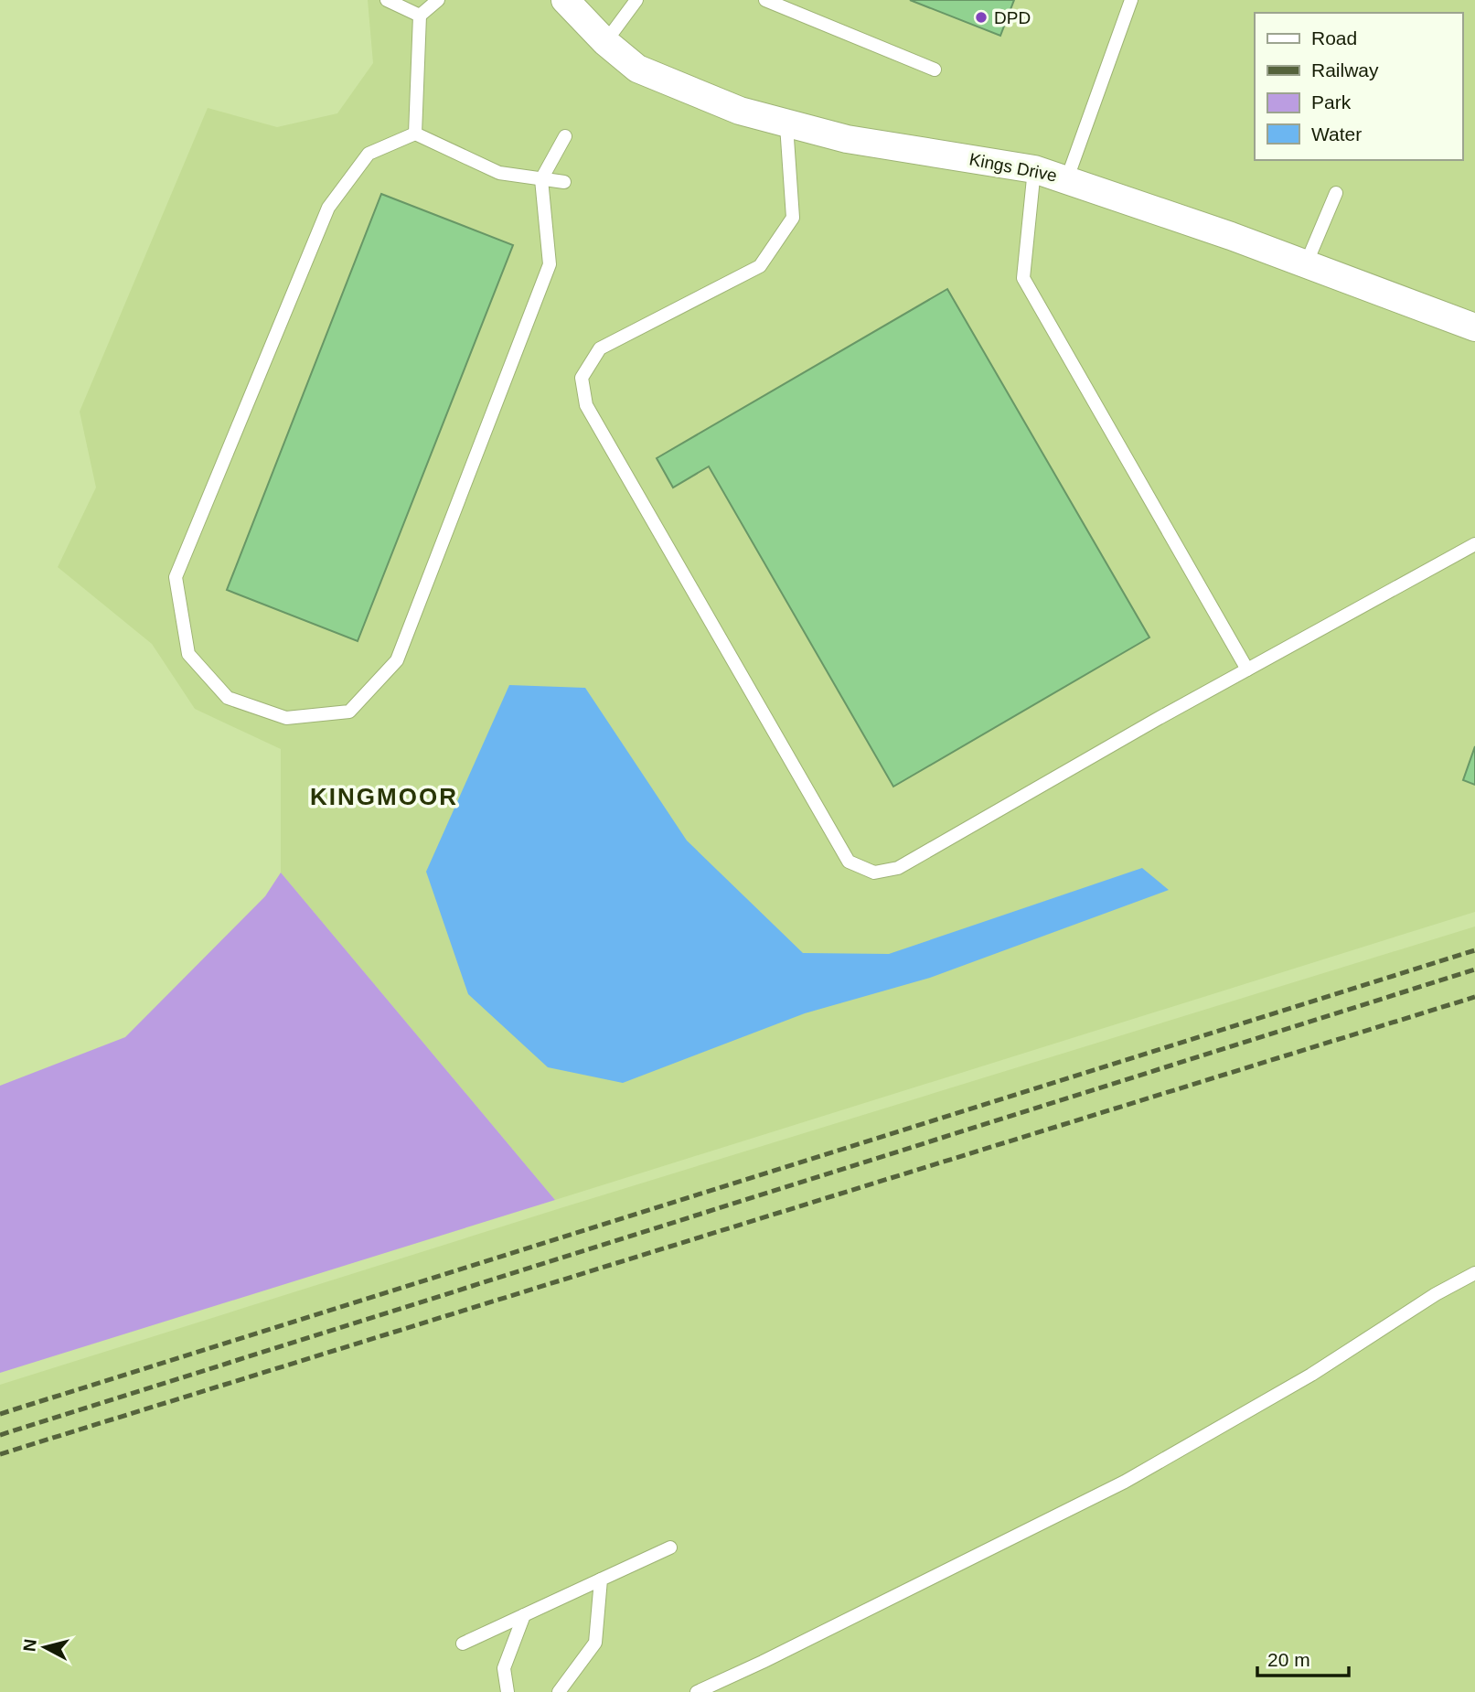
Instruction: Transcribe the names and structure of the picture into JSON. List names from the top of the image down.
{
  "streets": {
    "street": ["Kings Drive"]
  },
  "districts": ["KINGMOOR"],
  "places": ["DPD"],
  "legend": [
    "Road",
    "Railway",
    "Park",
    "Water"
  ],
  "scale_bar": "20 m",
  "north": "left"
}
